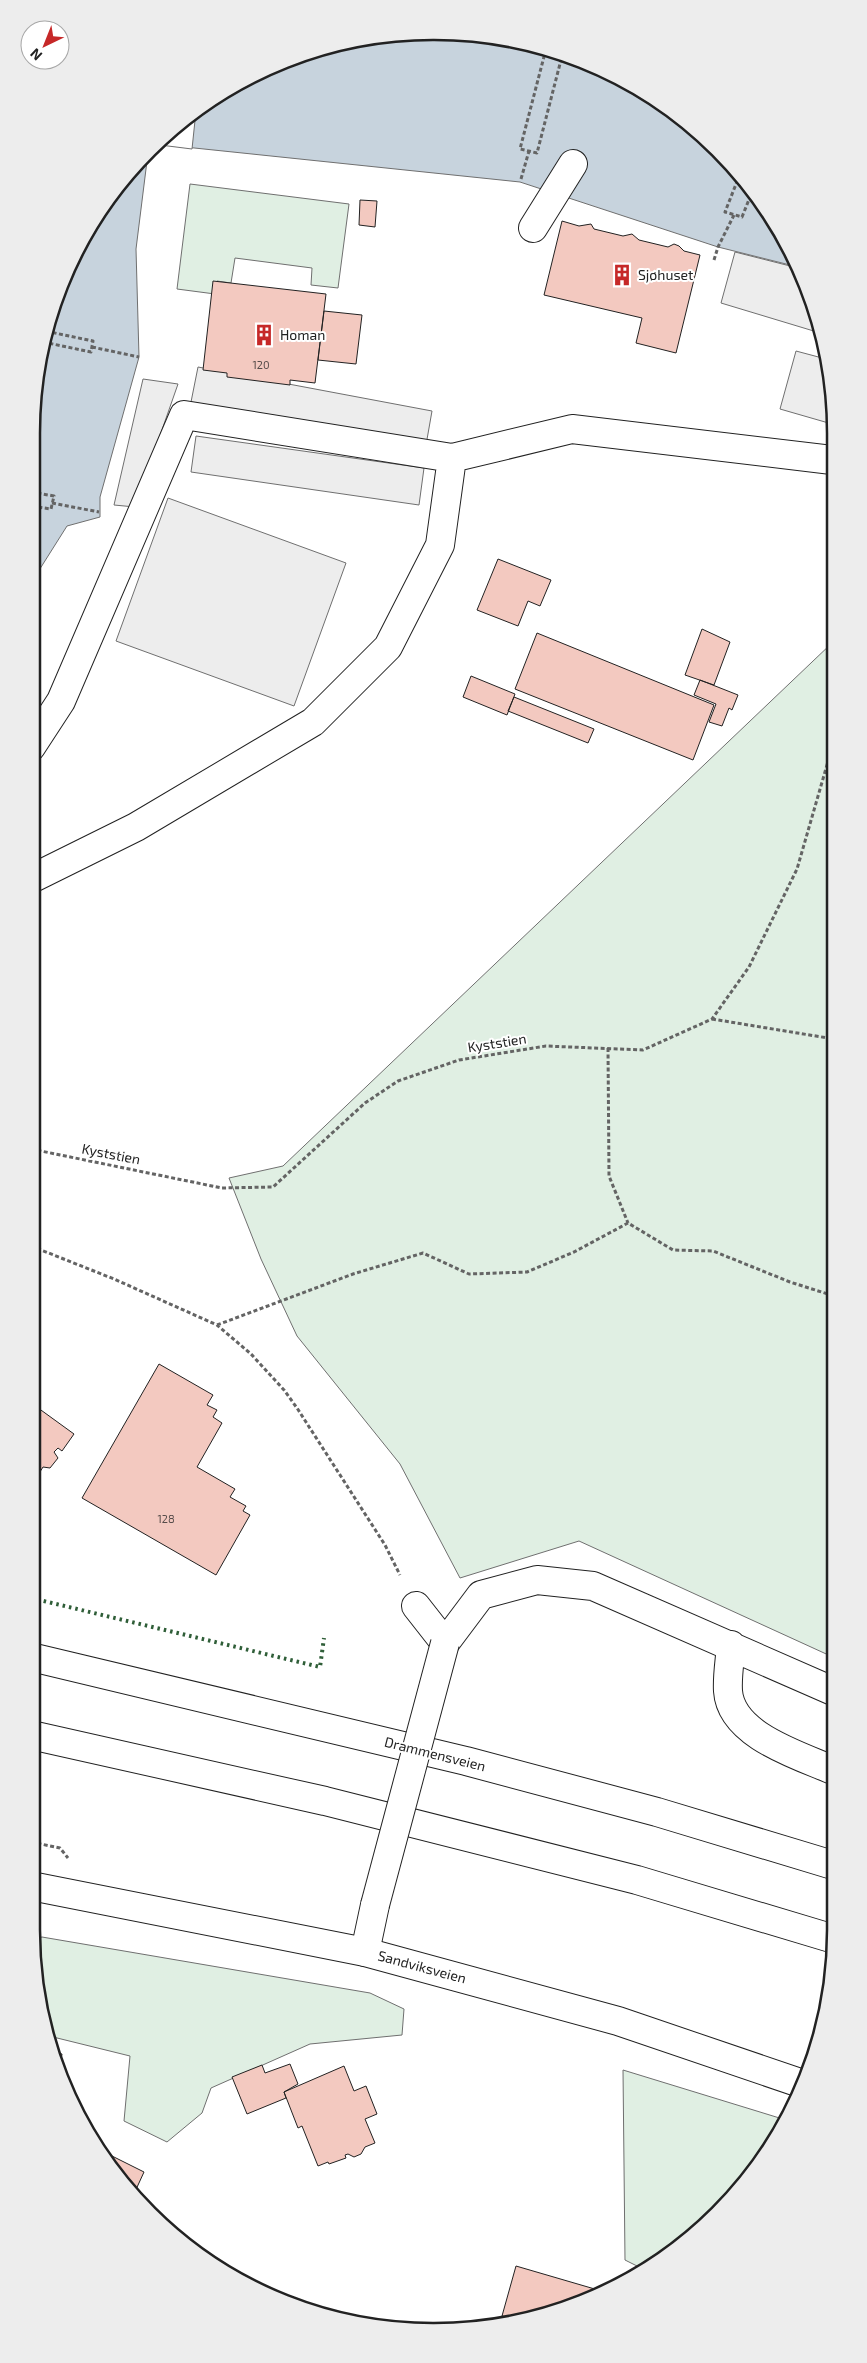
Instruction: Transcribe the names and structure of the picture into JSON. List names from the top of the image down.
{
  "streets": {
    "main road": ["Drammensveien", "Sandviksveien"],
    "path": ["Kyststien"]
  },
  "places": {
    "building": ["Sjøhuset", "Homan"]
  },
  "house_numbers": ["120", "128"],
  "north": "bottom left"
}
